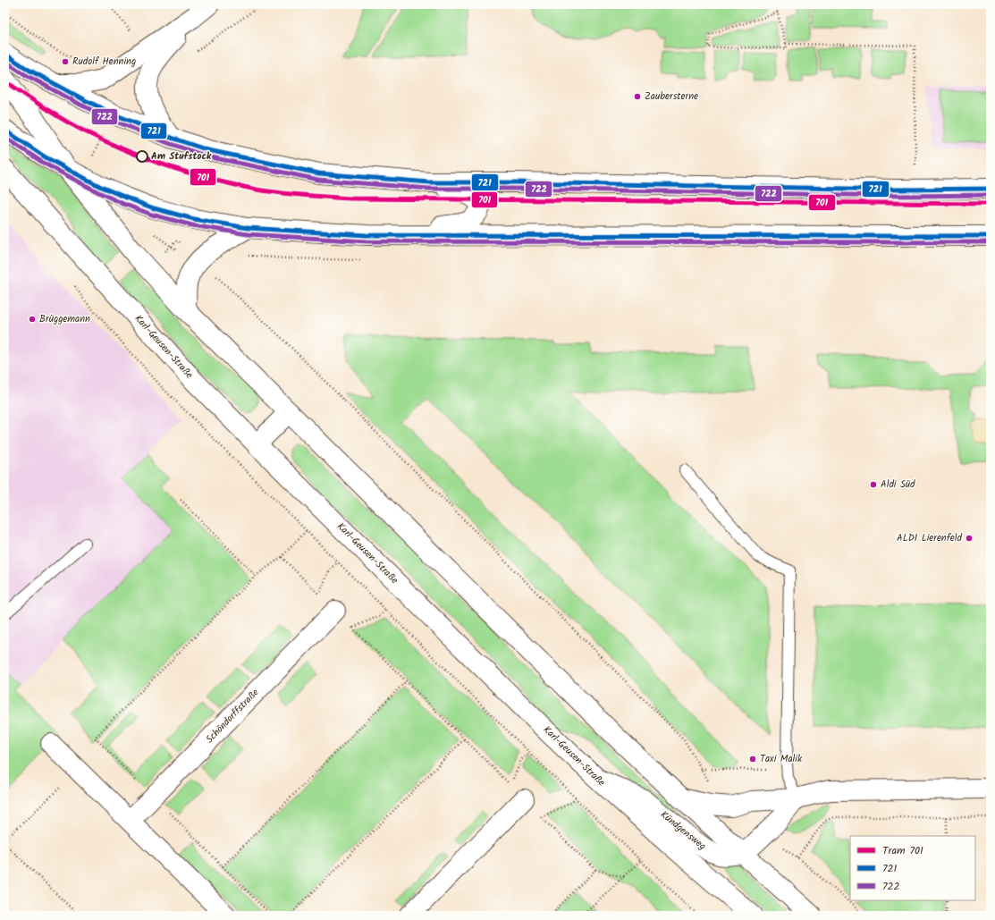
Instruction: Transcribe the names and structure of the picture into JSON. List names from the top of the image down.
{
  "streets": {
    "street": ["Karl-Geusen-Straße", "Schöndorffstraße", "Kündgensweg"]
  },
  "crossings": [
    ["Karl-Geusen-Straße", "Kündgensweg"]
  ],
  "places": [
    "Rudolf Henning",
    "Zaubersterne",
    "Am Stufstock",
    "Brüggemann",
    "Aldi Süd",
    "ALDI Lierenfeld",
    "Taxi Malik"
  ],
  "lines": ["transit line 721", "transit line 722", "tram line 701"],
  "legend": ["Tram 701", "721", "722"]
}
